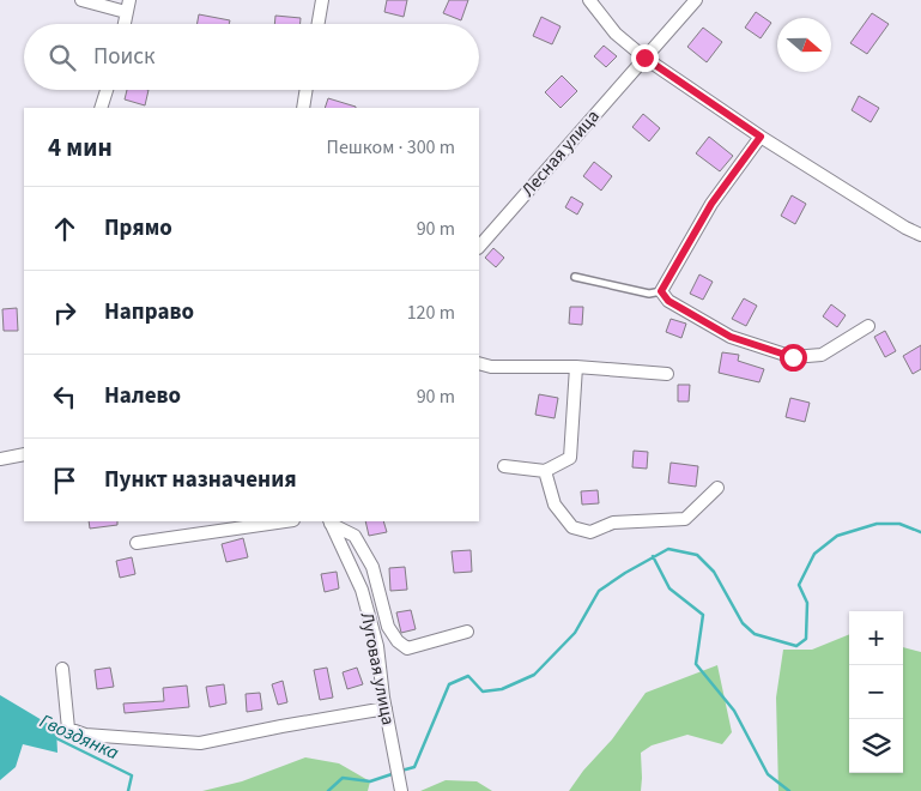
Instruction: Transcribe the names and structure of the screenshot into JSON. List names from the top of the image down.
{
  "streets": {
    "street": ["Лесная улица", "Луговая улица"]
  },
  "water": ["Гвоздянка"],
  "north": "right",
  "page": {
    "search": "Поиск",
    "heading": ["4 мин", "Пешком · 300 m"],
    "list": [
      ["Прямо", "90 m"],
      ["Направо", "120 m"],
      ["Налево", "90 m"],
      "Пункт назначения"
    ],
    "map_buttons": ["+", "−"]
  }
}
